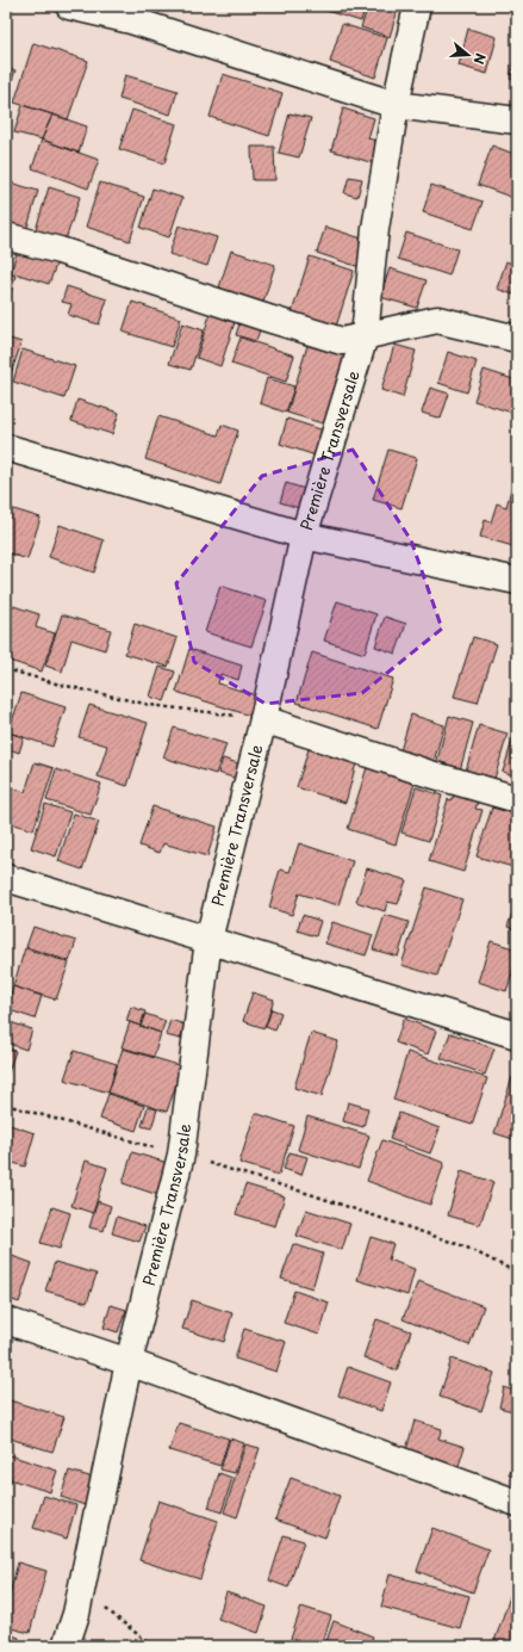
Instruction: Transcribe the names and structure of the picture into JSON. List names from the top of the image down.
{
  "streets": {
    "street": ["Première Transversale"]
  },
  "north": "right"
}
